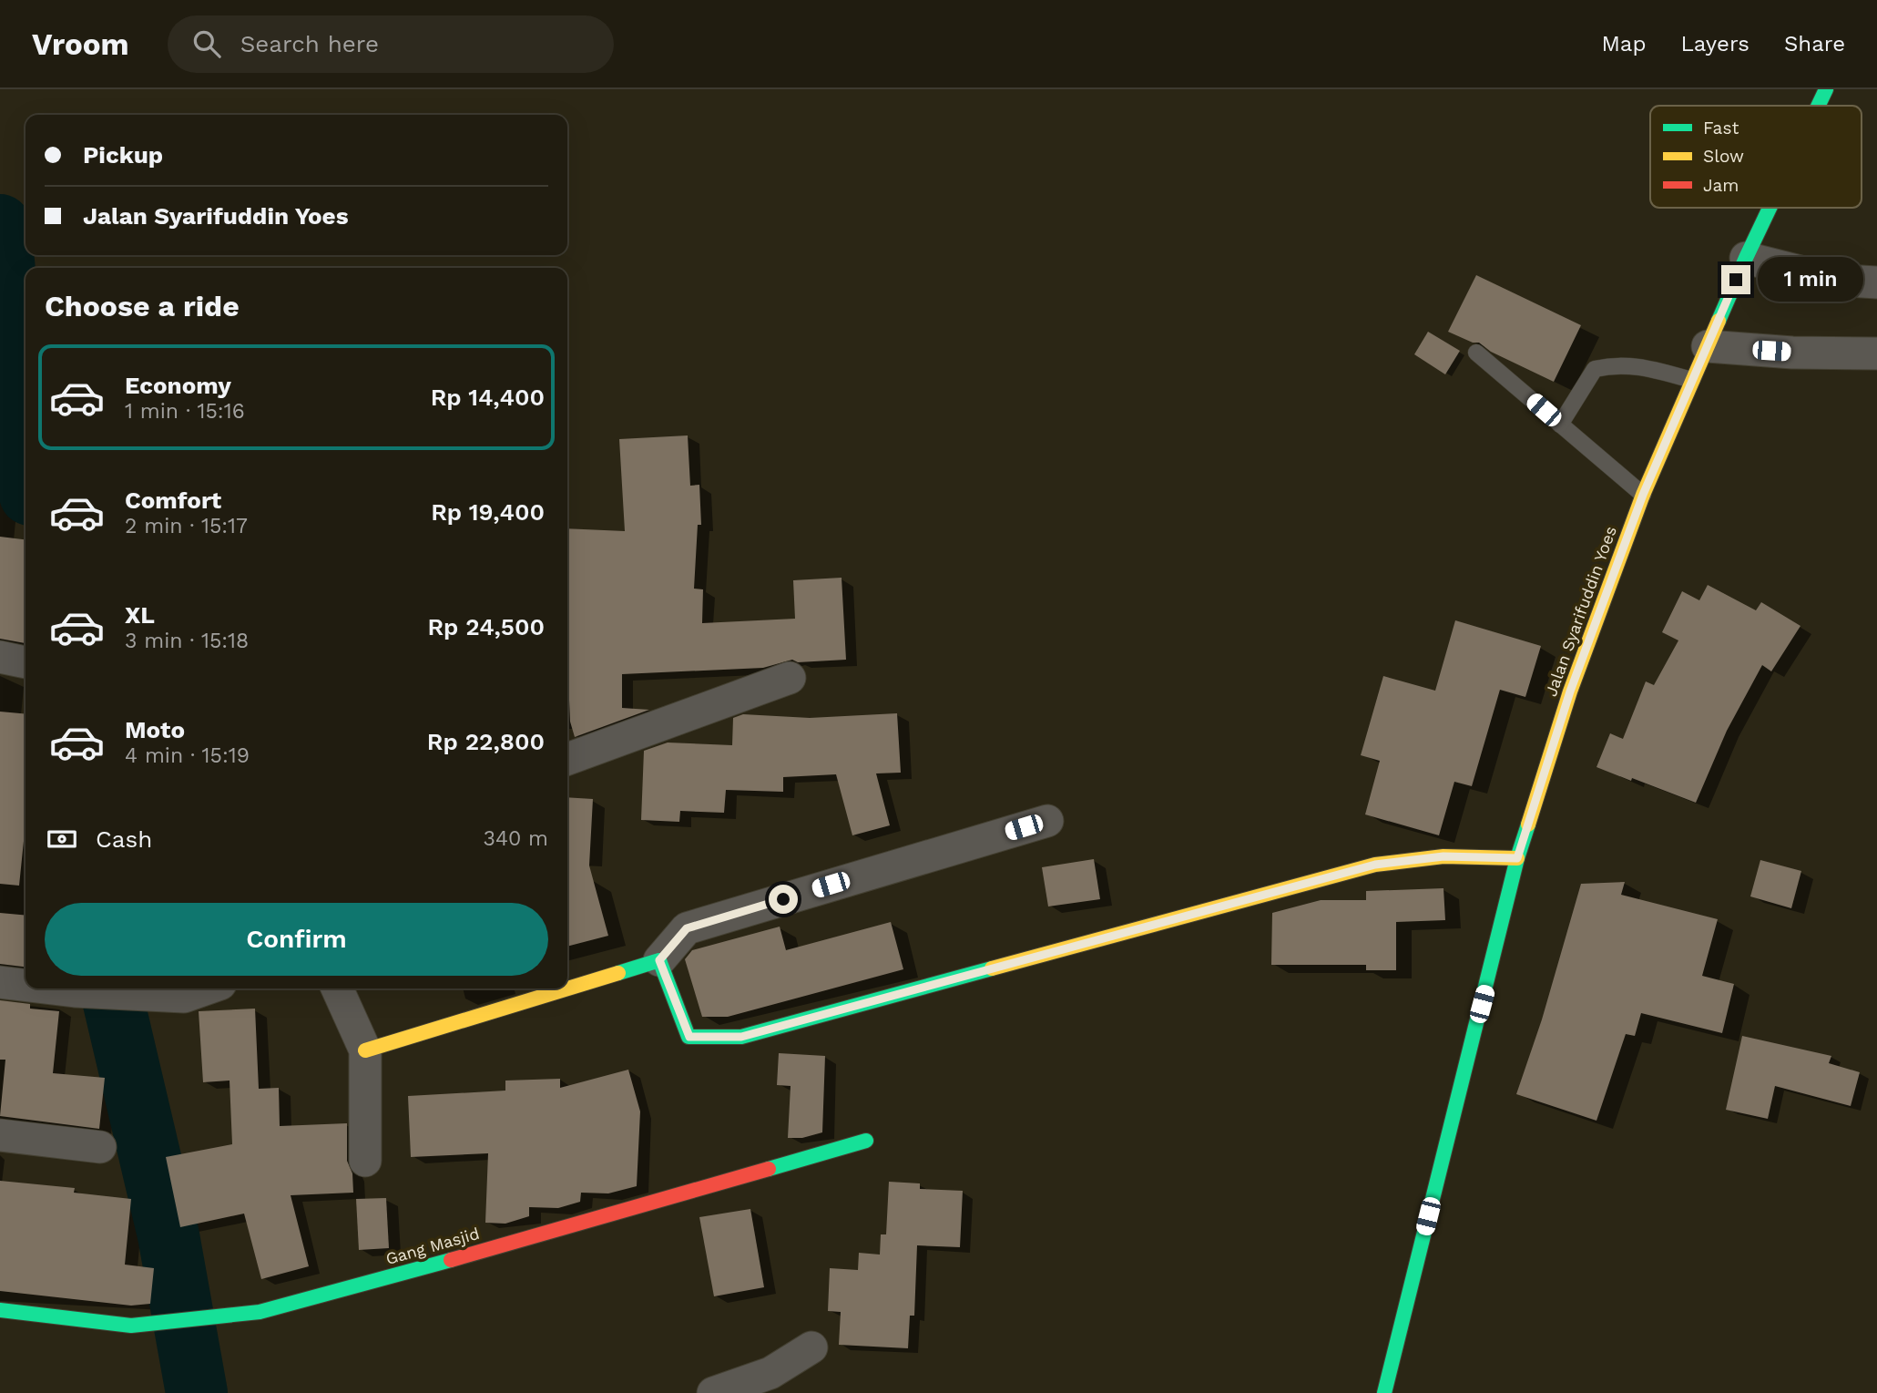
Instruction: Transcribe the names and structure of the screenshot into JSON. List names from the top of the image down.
{
  "streets": {
    "main road": ["Jalan Syarifuddin Yoes", "Gang Masjid"]
  },
  "legend": ["Fast", "Slow", "Jam"],
  "page": {
    "header": "Vroom",
    "search": "Search here",
    "nav": ["Map", "Layers", "Share"],
    "banner": ["Pickup", "Jalan Syarifuddin Yoes"],
    "bubble": "1 min",
    "heading": "Choose a ride",
    "list": [
      {
        "name": "Economy",
        "note": "1 min · 15:16",
        "value": "Rp 14,400"
      },
      {
        "name": "Comfort",
        "note": "2 min · 15:17",
        "value": "Rp 19,400"
      },
      {
        "name": "XL",
        "note": "3 min · 15:18",
        "value": "Rp 24,500"
      },
      {
        "name": "Moto",
        "note": "4 min · 15:19",
        "value": "Rp 22,800"
      }
    ],
    "pay": ["Cash", "340 m"],
    "buttons": "Confirm"
  }
}
